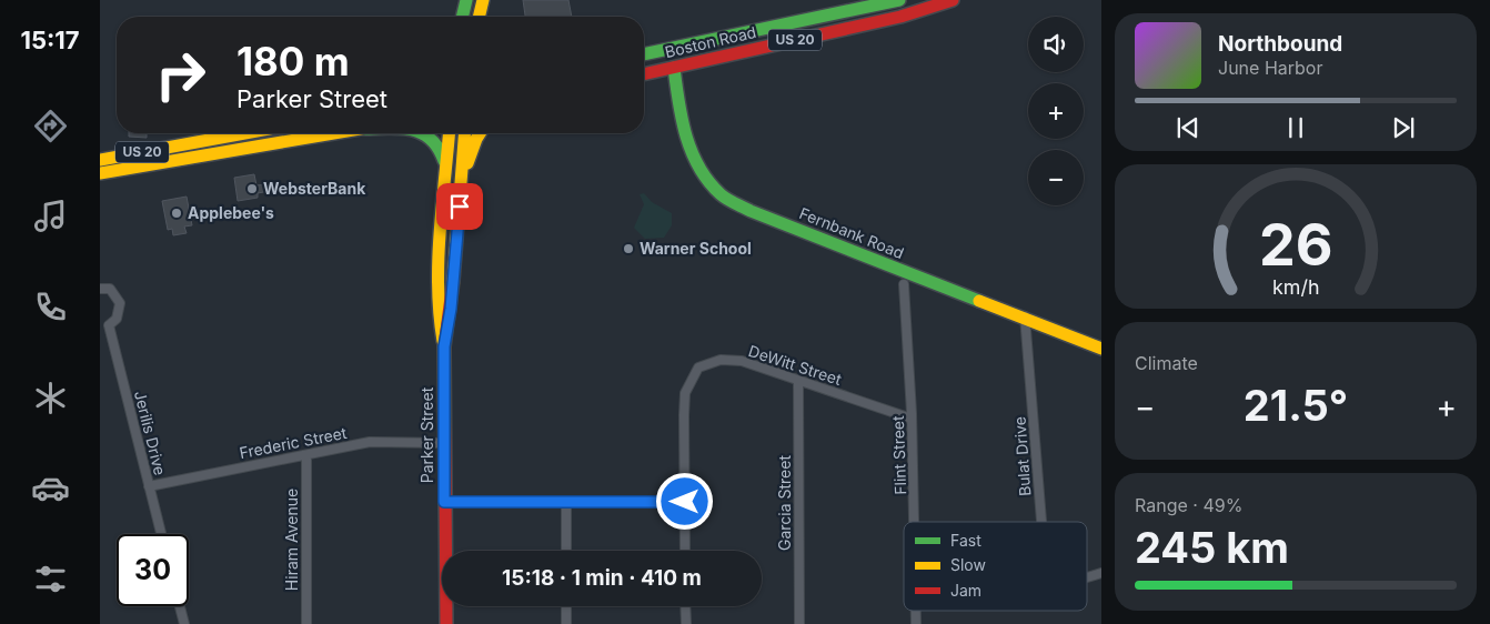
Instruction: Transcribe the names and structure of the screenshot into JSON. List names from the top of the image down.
{
  "streets": {
    "main road": [
      "US 20",
      "Boston Road",
      "Fernbank Road",
      "Parker Street"
    ],
    "street": [
      "DeWitt Street",
      "Jerilis Drive",
      "Frederic Street",
      "Flint Street",
      "Bulat Drive",
      "Garcia Street",
      "Hiram Avenue"
    ]
  },
  "crossings": [
    ["Boston Road", "Fernbank Road"],
    ["Fernbank Road", "Bulat Drive"],
    ["DeWitt Street", "Flint Street"],
    ["DeWitt Street", "Garcia Street"],
    ["Jerilis Drive", "Frederic Street"],
    ["Parker Street", "Frederic Street"],
    ["Frederic Street", "Hiram Avenue"]
  ],
  "places": ["WebsterBank", "Applebee's", "Warner School"],
  "legend": ["Fast", "Slow", "Jam"],
  "page": {
    "tabs": "15:17",
    "map_buttons": ["+", "−"],
    "turn": ["180 m", "Parker Street"],
    "song": ["Northbound", "June Harbor"],
    "tile": [
      "Climate",
      ["Range · 49%", "245 km"]
    ],
    "heat": ["−", "21.5°", "+"],
    "limit": "30",
    "trip": "15:18 · 1 min · 410 m",
    "gauge": ["26", "km/h"]
  }
}
